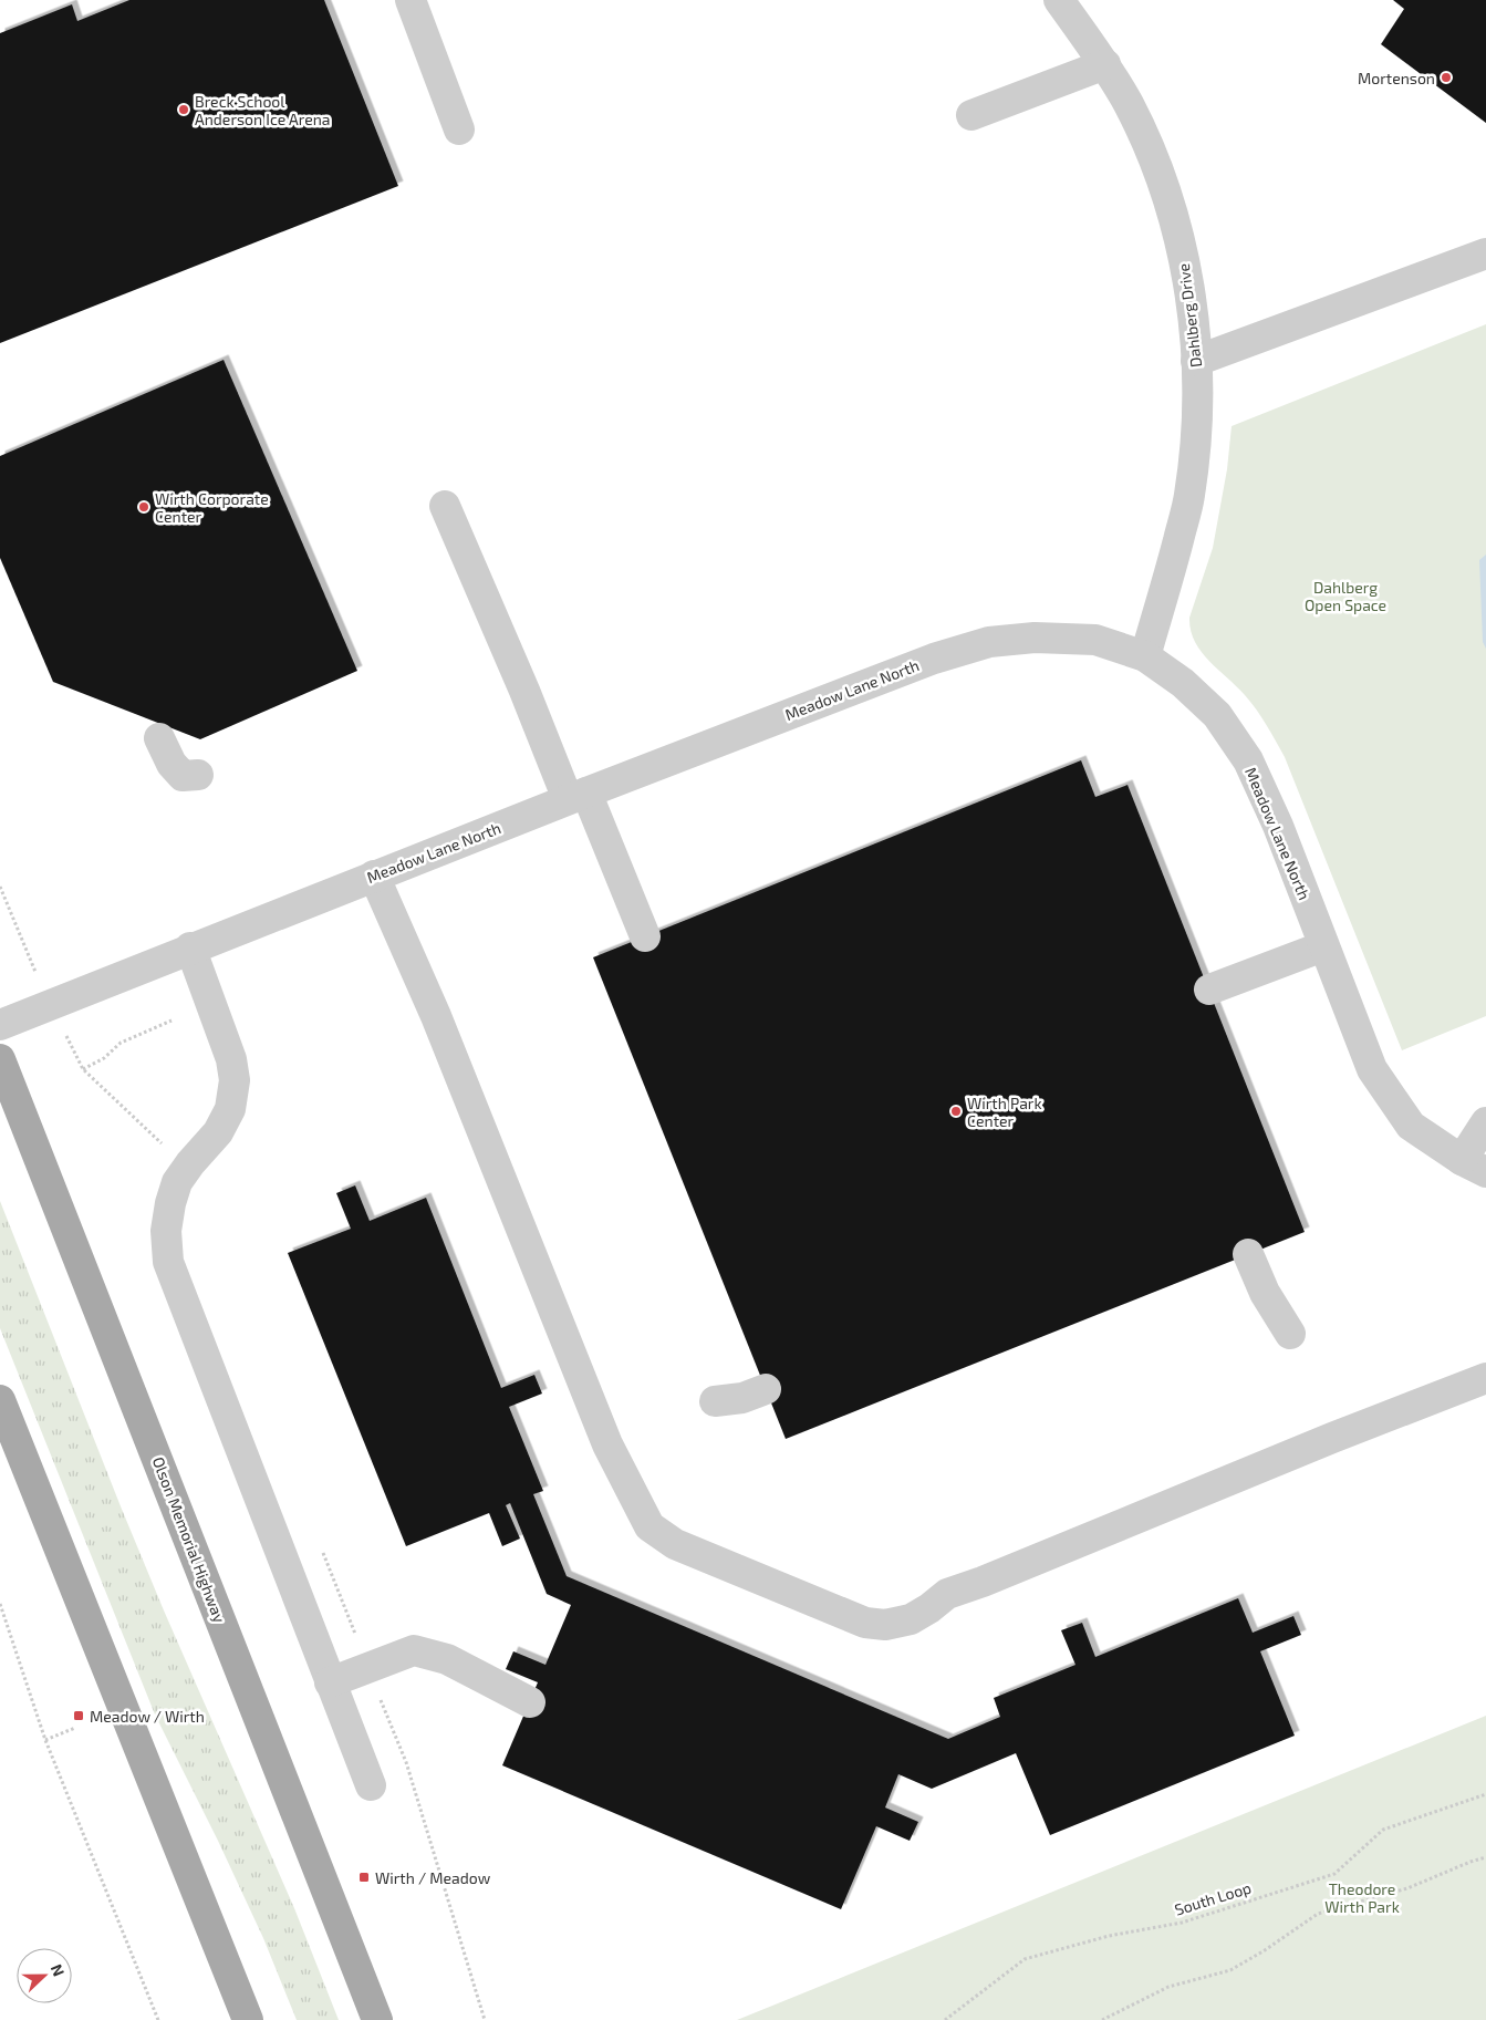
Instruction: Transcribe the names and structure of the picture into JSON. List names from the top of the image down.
{
  "streets": {
    "main road": ["Olson Memorial Highway"],
    "street": ["Dahlberg Drive", "Meadow Lane North"],
    "path": ["South Loop"]
  },
  "crossings": [
    ["Dahlberg Drive", "Meadow Lane North"]
  ],
  "parks": ["Dahlberg Open Space", "Theodore Wirth Park"],
  "places": {
    "other": [
      "Mortenson",
      "Breck School Anderson Ice Arena",
      "Wirth Corporate Center",
      "Wirth Park Center"
    ],
    "transit": ["Meadow / Wirth", "Wirth / Meadow"]
  },
  "north": "right"
}
